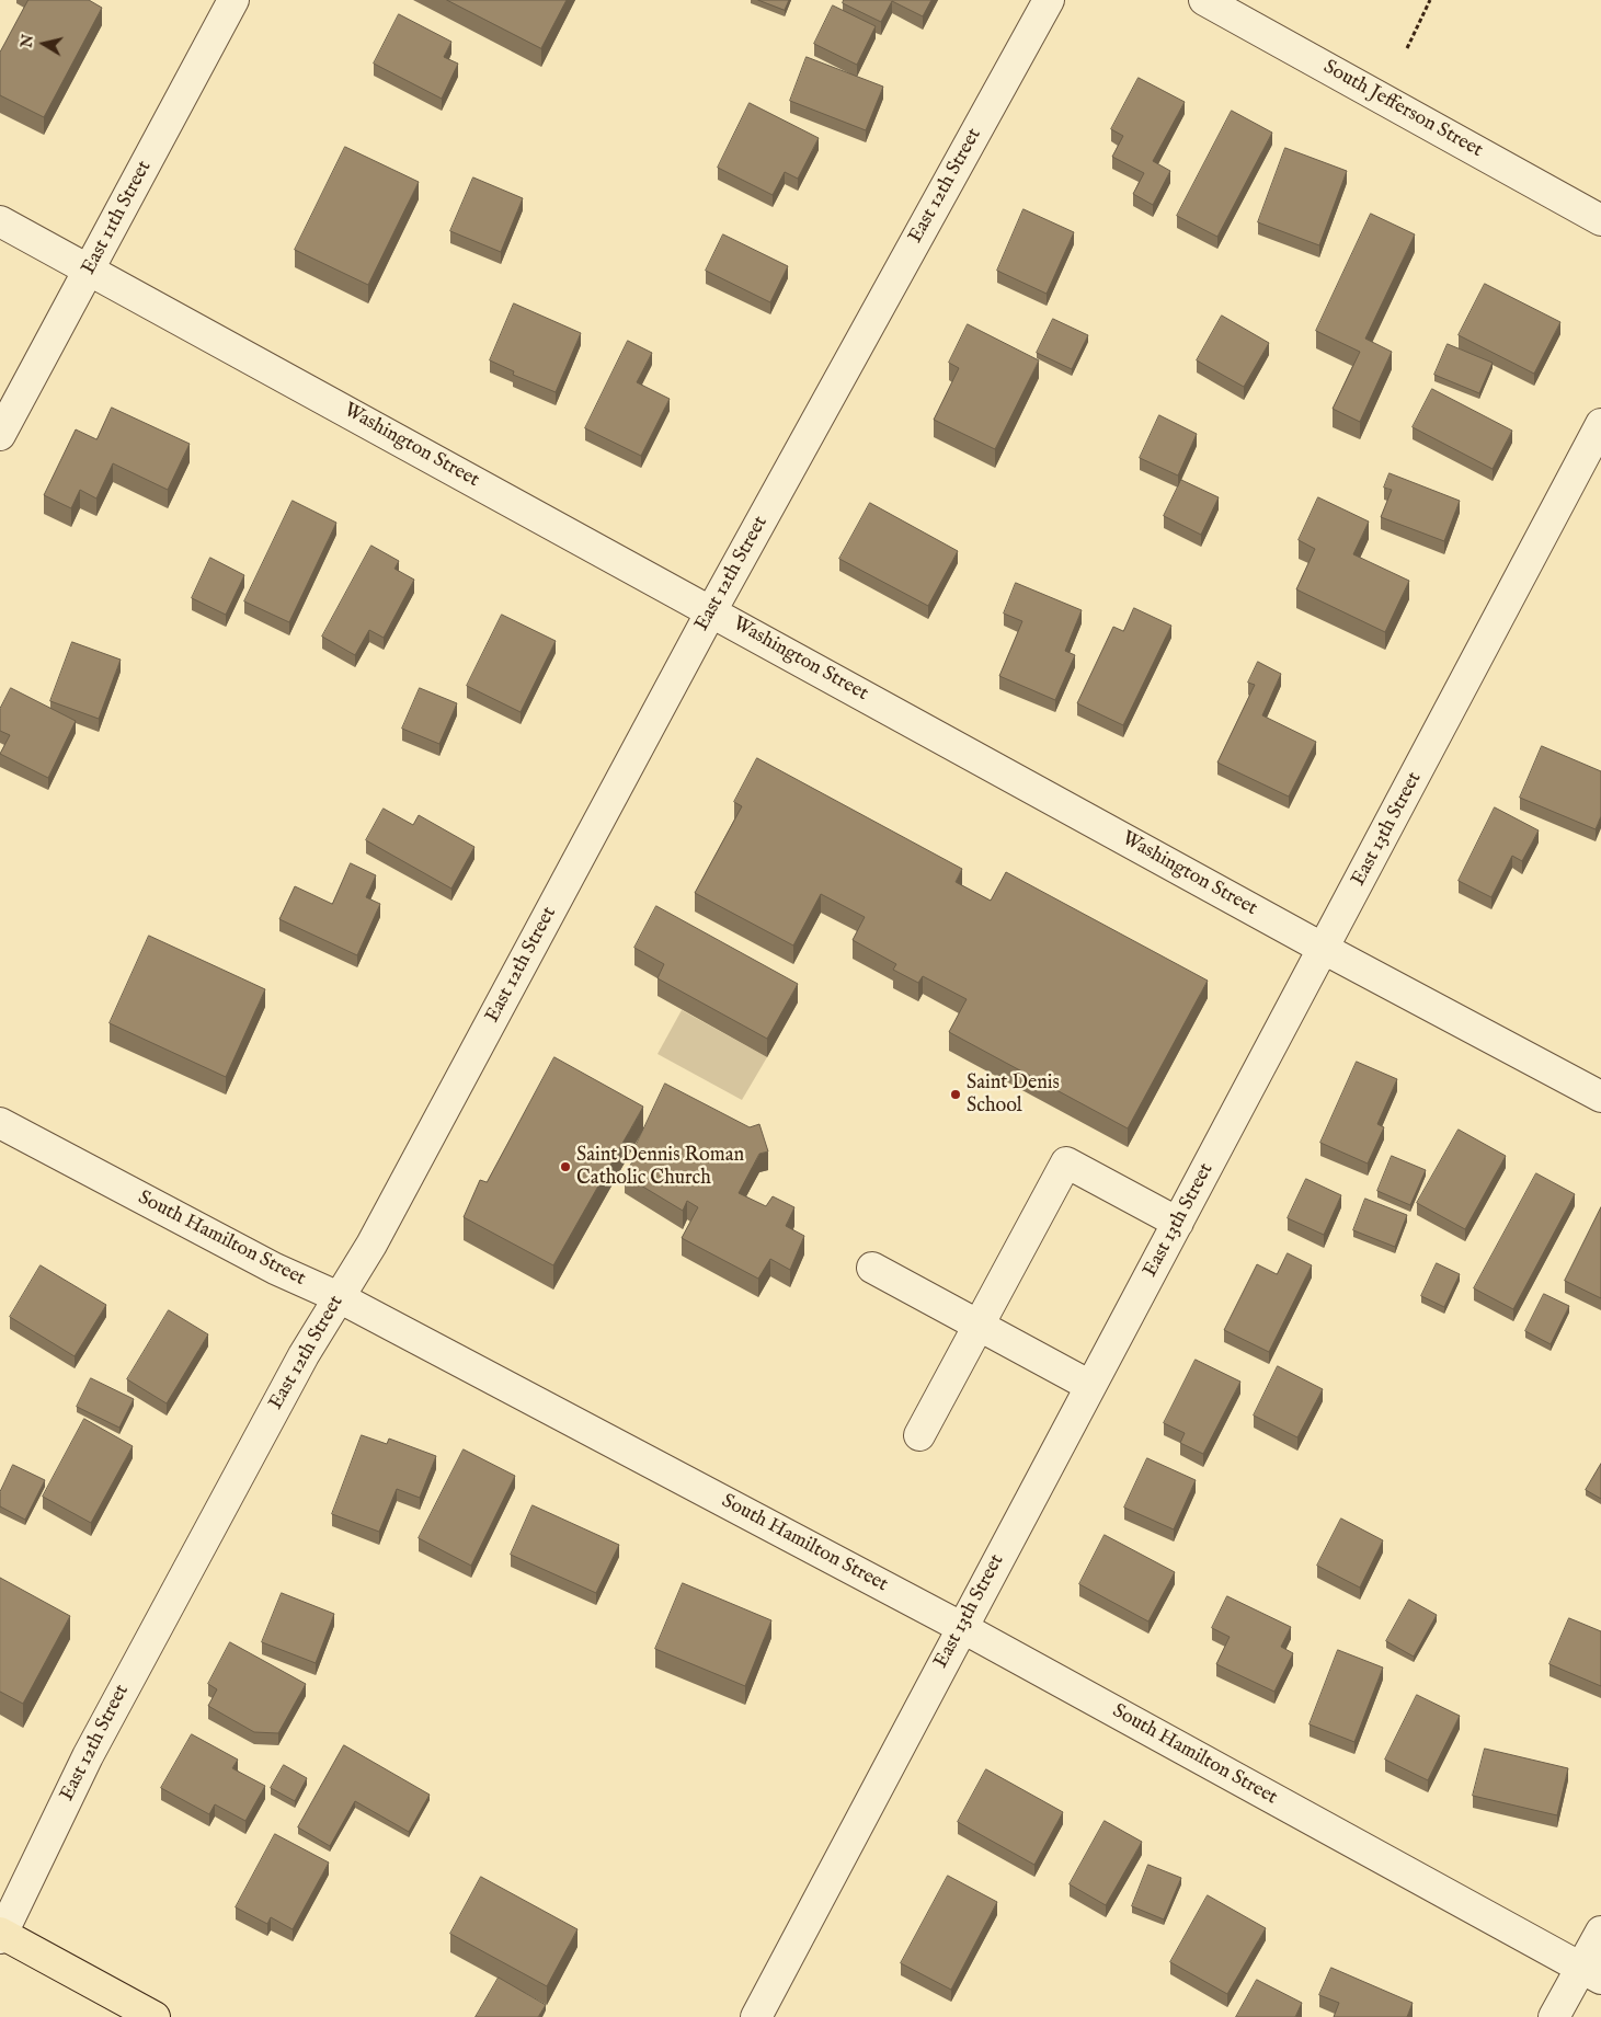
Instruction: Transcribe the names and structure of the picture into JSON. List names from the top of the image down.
{
  "streets": {
    "street": [
      "South Jefferson Street",
      "East 12th Street",
      "East 11th Street",
      "Washington Street",
      "East 13th Street",
      "South Hamilton Street"
    ]
  },
  "crossings": [
    ["East 12th Street", "Washington Street"],
    ["East 12th Street", "South Hamilton Street"],
    ["East 11th Street", "Washington Street"],
    ["Washington Street", "East 13th Street"],
    ["East 13th Street", "South Hamilton Street"]
  ],
  "places": ["Saint Denis School", "Saint Dennis Roman Catholic Church"],
  "north": "left"
}
